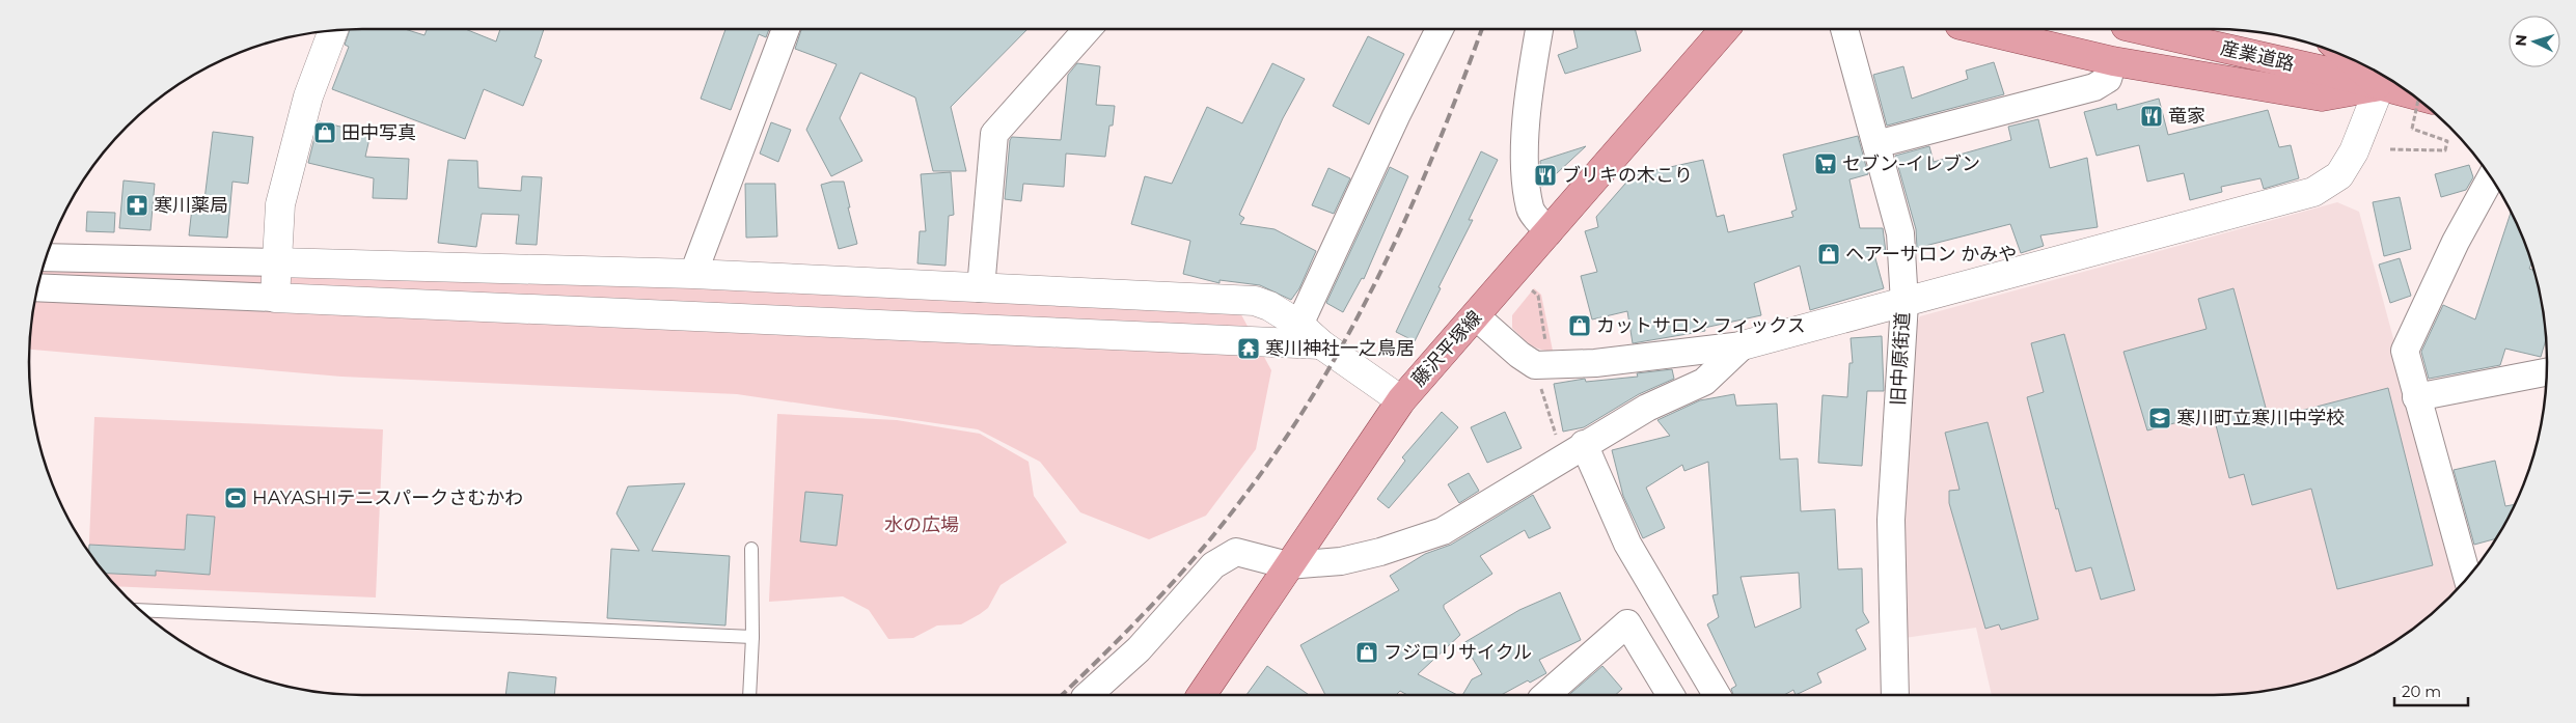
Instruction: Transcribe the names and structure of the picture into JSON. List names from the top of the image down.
{
  "streets": {
    "main road": ["産業道路", "藤沢平塚線"],
    "street": ["旧中原街道"]
  },
  "parks": ["水の広場"],
  "places": {
    "restaurant": ["竜家", "ブリキの木こり"],
    "shop": [
      "田中写真",
      "ヘアーサロン かみや",
      "カットサロン フィックス",
      "フジロリサイクル"
    ],
    "supermarket": ["セブン-イレブン"],
    "pharmacy": ["寒川薬局"],
    "temple": ["寒川神社一之鳥居"],
    "school or university": ["寒川町立寒川中学校"],
    "sports": ["HAYASHIテニスパークさむかわ"]
  },
  "scale_bar": "20 m",
  "north": "left"
}
